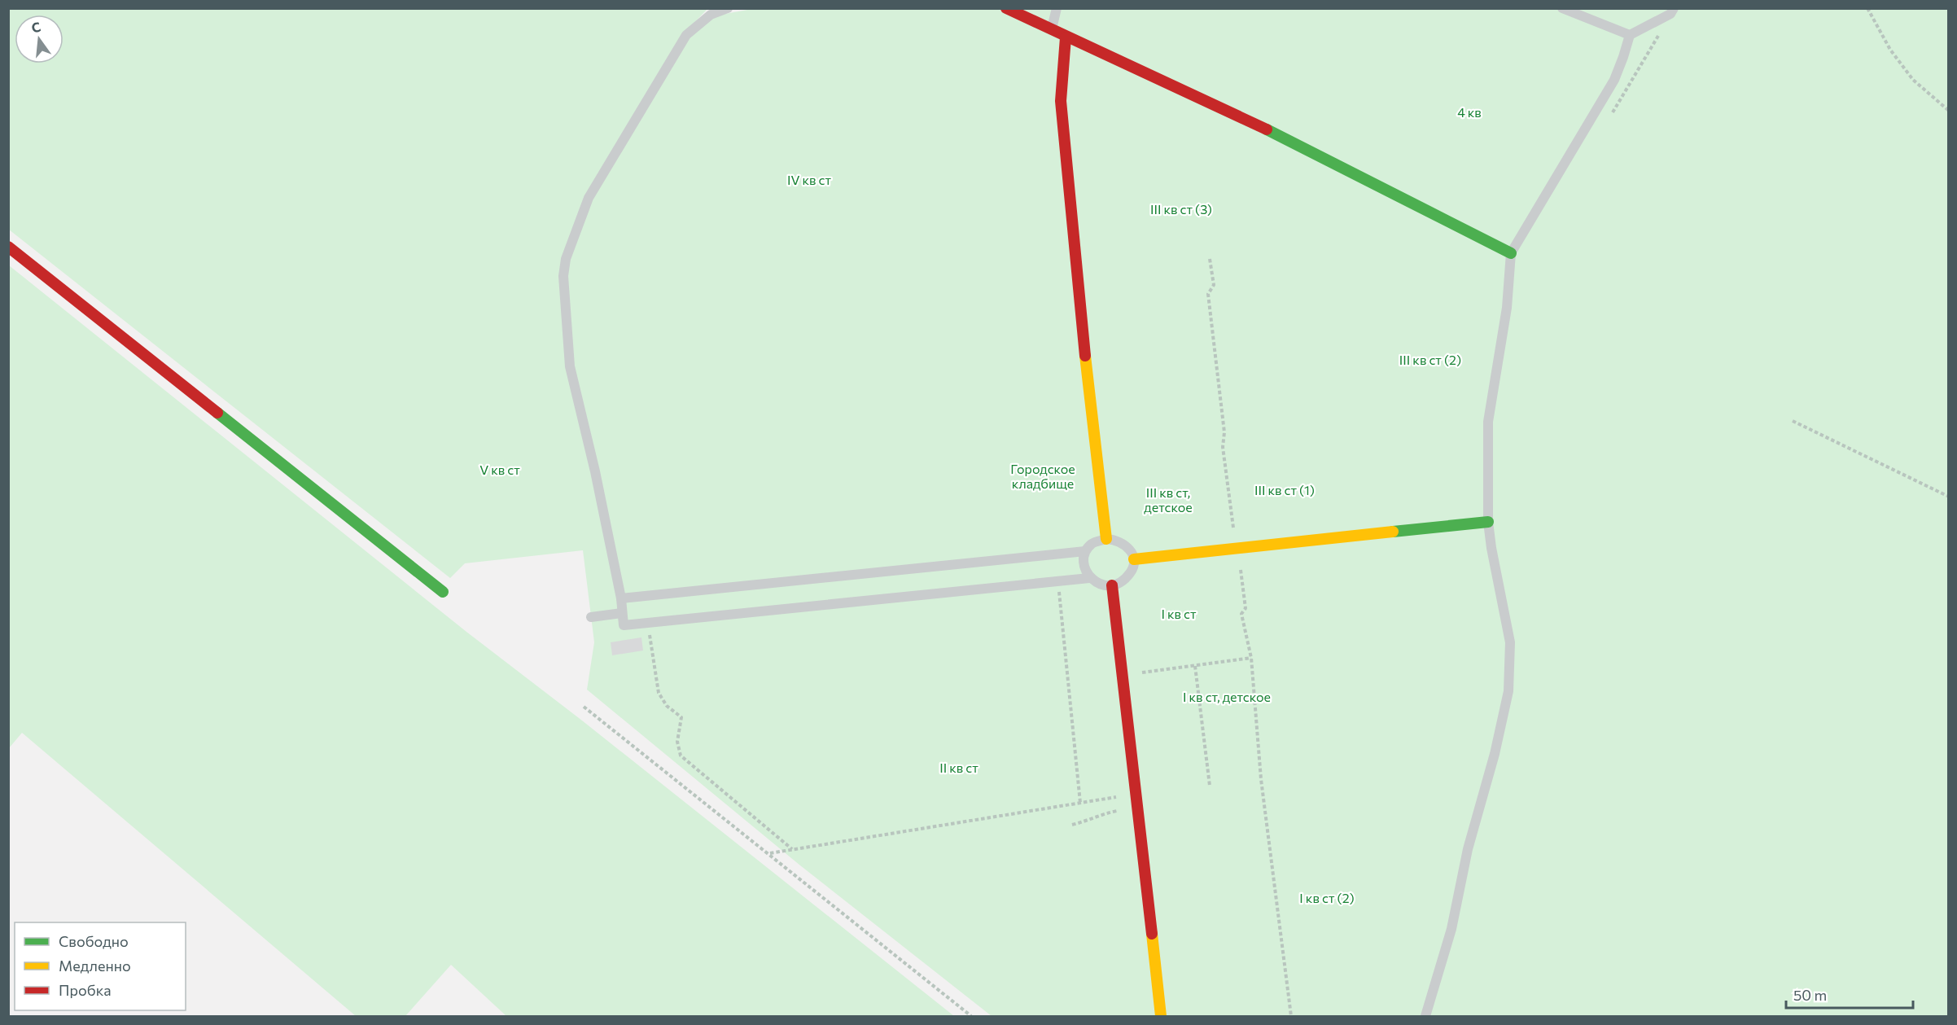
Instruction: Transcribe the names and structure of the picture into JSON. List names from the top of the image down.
{
  "parks": [
    "4 кв",
    "IV кв ст",
    "III кв ст (3)",
    "III кв ст (2)",
    "Городское кладбище",
    "V кв ст",
    "III кв ст (1)",
    "III кв ст, детское",
    "I кв ст",
    "I кв ст, детское",
    "II кв ст",
    "I кв ст (2)"
  ],
  "legend": ["Свободно", "Медленно", "Пробка"],
  "scale_bar": "50 m",
  "north": "top"
}
